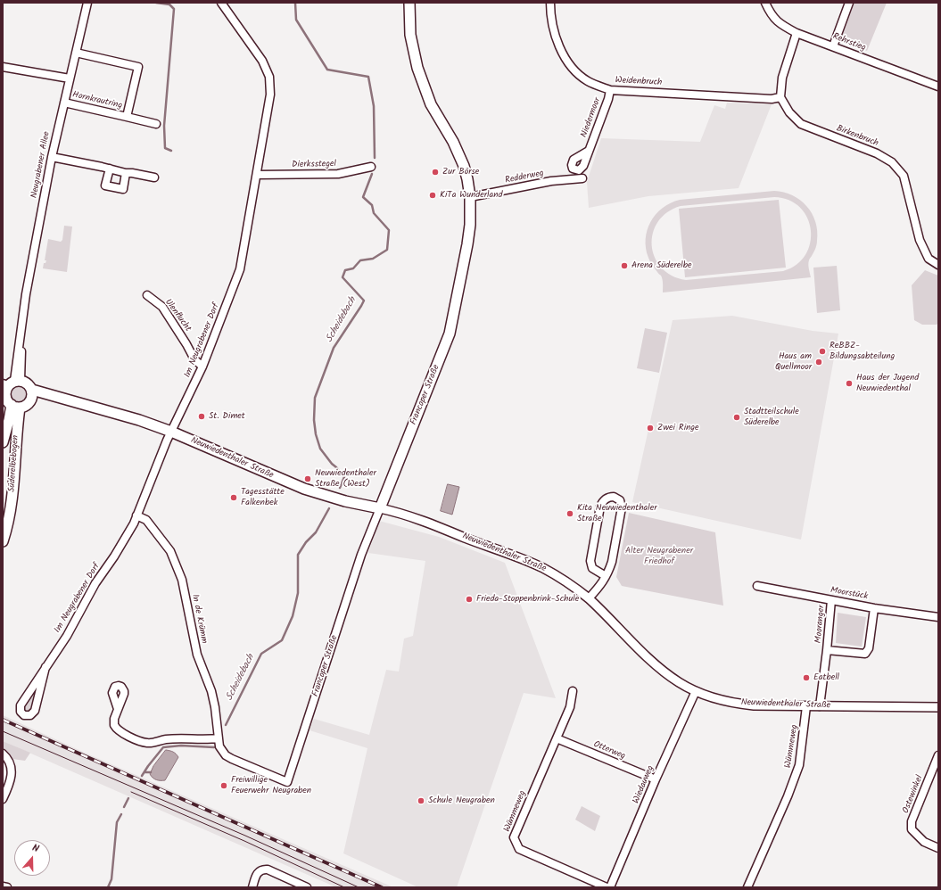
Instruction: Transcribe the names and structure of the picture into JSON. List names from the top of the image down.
{
  "streets": {
    "main road": ["Francoper Straße", "Neuwiedenthaler Straße", "Süderelbebogen"],
    "street": [
      "Rehrstieg",
      "Weidenbruch",
      "Hornkrautring",
      "Niedermoor",
      "Birkenbruch",
      "Neugrabener Allee",
      "Dierksstegel",
      "Redderweg",
      "Ulenflucht",
      "Im Neugrabener Dorf",
      "Moorstück",
      "In de Krümm",
      "Mooranger",
      "Wümmeweg",
      "Otterweg",
      "Wiedauweg",
      "Ostewinkel"
    ]
  },
  "crossings": [
    ["Weidenbruch", "Niedermoor"],
    ["Weidenbruch", "Birkenbruch"],
    ["Hornkrautring", "Neugrabener Allee"],
    ["Neugrabener Allee", "Neuwiedenthaler Straße"],
    ["Neugrabener Allee", "Süderelbebogen"],
    ["Dierksstegel", "Im Neugrabener Dorf"],
    ["Redderweg", "Francoper Straße"],
    ["Ulenflucht", "Im Neugrabener Dorf"],
    ["Im Neugrabener Dorf", "Neuwiedenthaler Straße"],
    ["Im Neugrabener Dorf", "In de Krümm"],
    ["Francoper Straße", "Neuwiedenthaler Straße"],
    ["Francoper Straße", "In de Krümm"],
    ["Neuwiedenthaler Straße", "Süderelbebogen"],
    ["Neuwiedenthaler Straße", "Mooranger"],
    ["Neuwiedenthaler Straße", "Wümmeweg"],
    ["Neuwiedenthaler Straße", "Wiedauweg"],
    ["Moorstück", "Mooranger"],
    ["Wümmeweg", "Otterweg"],
    ["Otterweg", "Wiedauweg"]
  ],
  "water": ["Scheidebach"],
  "parks": ["Alter Neugrabener Friedhof"],
  "places": [
    "Zur Börse",
    "KiTa Wunderland",
    "Arena Süderelbe",
    "ReBBZ- Bildungsabteilung",
    "Haus am Quellmoor",
    "Haus der Jugend Neuwiedenthal",
    "St. Dimet",
    "Stadtteilschule Süderelbe",
    "Zwei Ringe",
    "Neuwiedenthaler Straße (West)",
    "Tagesstätte Falkenbek",
    "Kita Neuwiedenthaler Straße",
    "Frieda-Stoppenbrink-Schule",
    "Eatbell",
    "Freiwillige Feuerwehr Neugraben",
    "Schule Neugraben"
  ],
  "north": "top"
}
